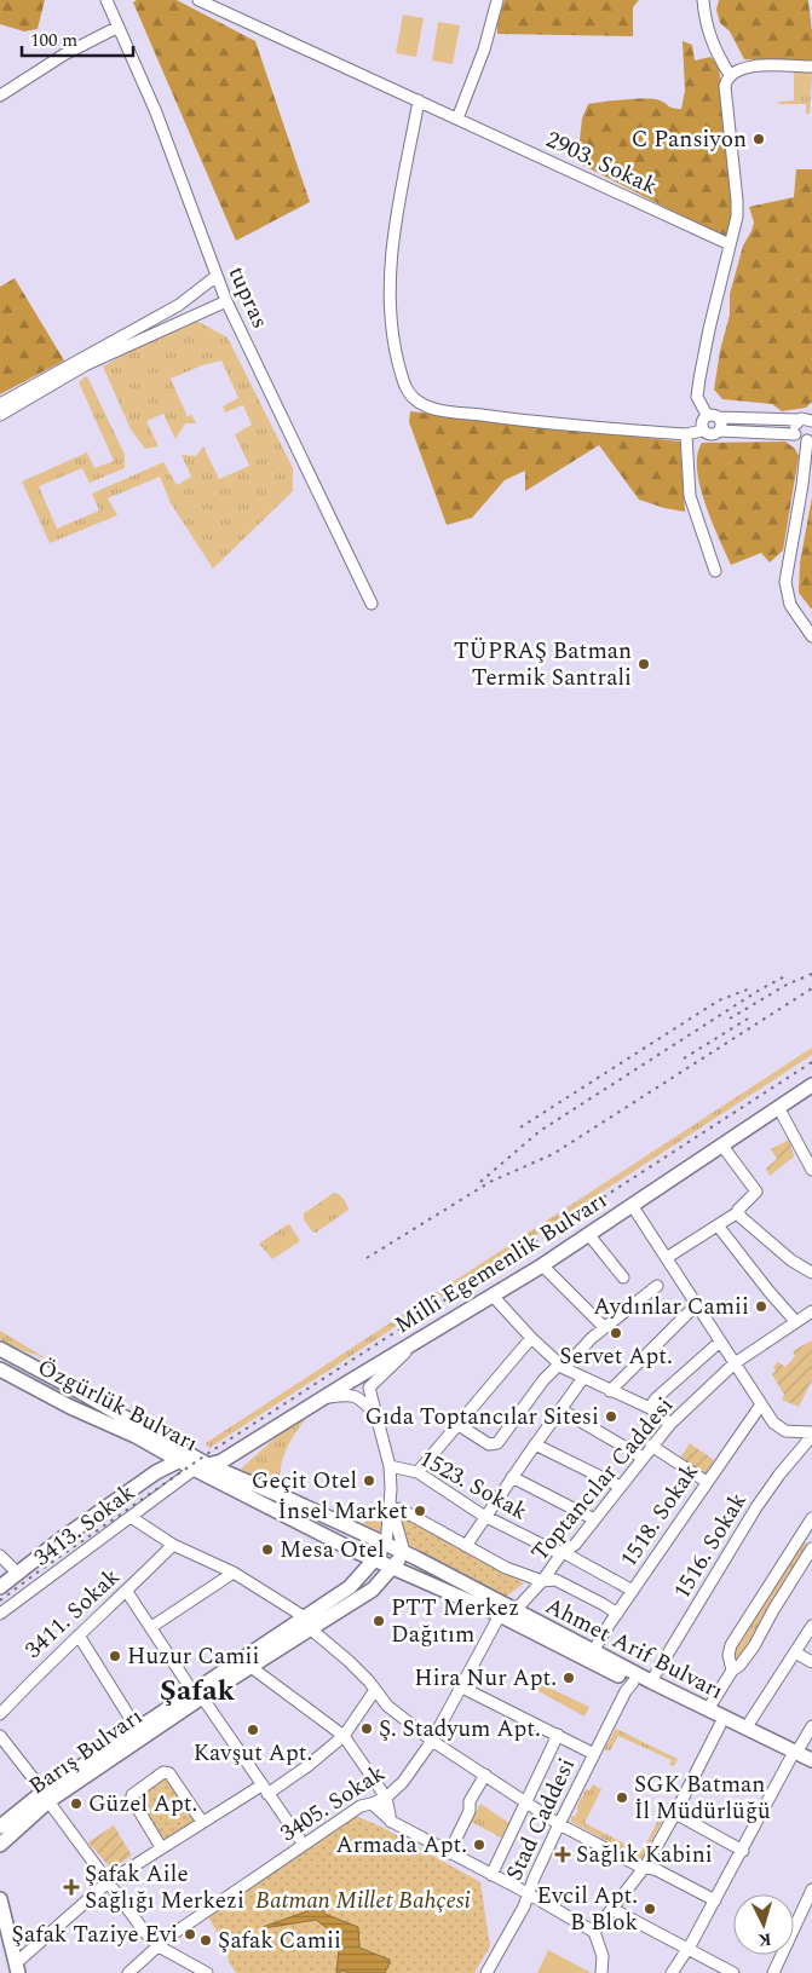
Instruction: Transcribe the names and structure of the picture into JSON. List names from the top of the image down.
{
  "streets": {
    "main road": [
      "Millî Egemenlik Bulvarı",
      "Özgürlük Bulvarı",
      "Ahmet Arif Bulvarı",
      "Barış Bulvarı"
    ],
    "street": [
      "2903. Sokak",
      "tupras",
      "Toptancılar Caddesi",
      "1523. Sokak",
      "1518. Sokak",
      "3413. Sokak",
      "1516. Sokak",
      "3411. Sokak",
      "3405. Sokak",
      "Stad Caddesi"
    ]
  },
  "crossings": [
    ["Millî Egemenlik Bulvarı", "Özgürlük Bulvarı"],
    ["Millî Egemenlik Bulvarı", "Ahmet Arif Bulvarı"],
    ["Özgürlük Bulvarı", "3413. Sokak"],
    ["Özgürlük Bulvarı", "Ahmet Arif Bulvarı"],
    ["Toptancılar Caddesi", "1523. Sokak"],
    ["Toptancılar Caddesi", "Ahmet Arif Bulvarı"],
    ["Toptancılar Caddesi", "3405. Sokak"],
    ["1523. Sokak", "1518. Sokak"],
    ["1518. Sokak", "Ahmet Arif Bulvarı"],
    ["1516. Sokak", "Ahmet Arif Bulvarı"],
    ["Ahmet Arif Bulvarı", "Barış Bulvarı"],
    ["Ahmet Arif Bulvarı", "3405. Sokak"],
    ["Ahmet Arif Bulvarı", "Stad Caddesi"]
  ],
  "districts": ["Şafak"],
  "parks": ["Batman Millet Bahçesi"],
  "places": {
    "other": [
      "C Pansiyon",
      "TÜPRAŞ Batman Termik Santrali",
      "Aydınlar Camii",
      "Servet Apt.",
      "Gıda Toptancılar Sitesi",
      "Geçit Otel",
      "İnsel Market",
      "Mesa Otel",
      "PTT Merkez Dağıtım",
      "Huzur Camii",
      "Hira Nur Apt.",
      "Ş. Stadyum Apt.",
      "Kavşut Apt.",
      "SGK Batman İl Müdürlüğü",
      "Güzel Apt.",
      "Armada Apt.",
      "Evcil Apt. B Blok",
      "Şafak Taziye Evi",
      "Şafak Camii"
    ],
    "health": ["Sağlık Kabini", "Şafak Aile Sağlığı Merkezi"]
  },
  "scale_bar": "100 m",
  "north": "bottom"
}
